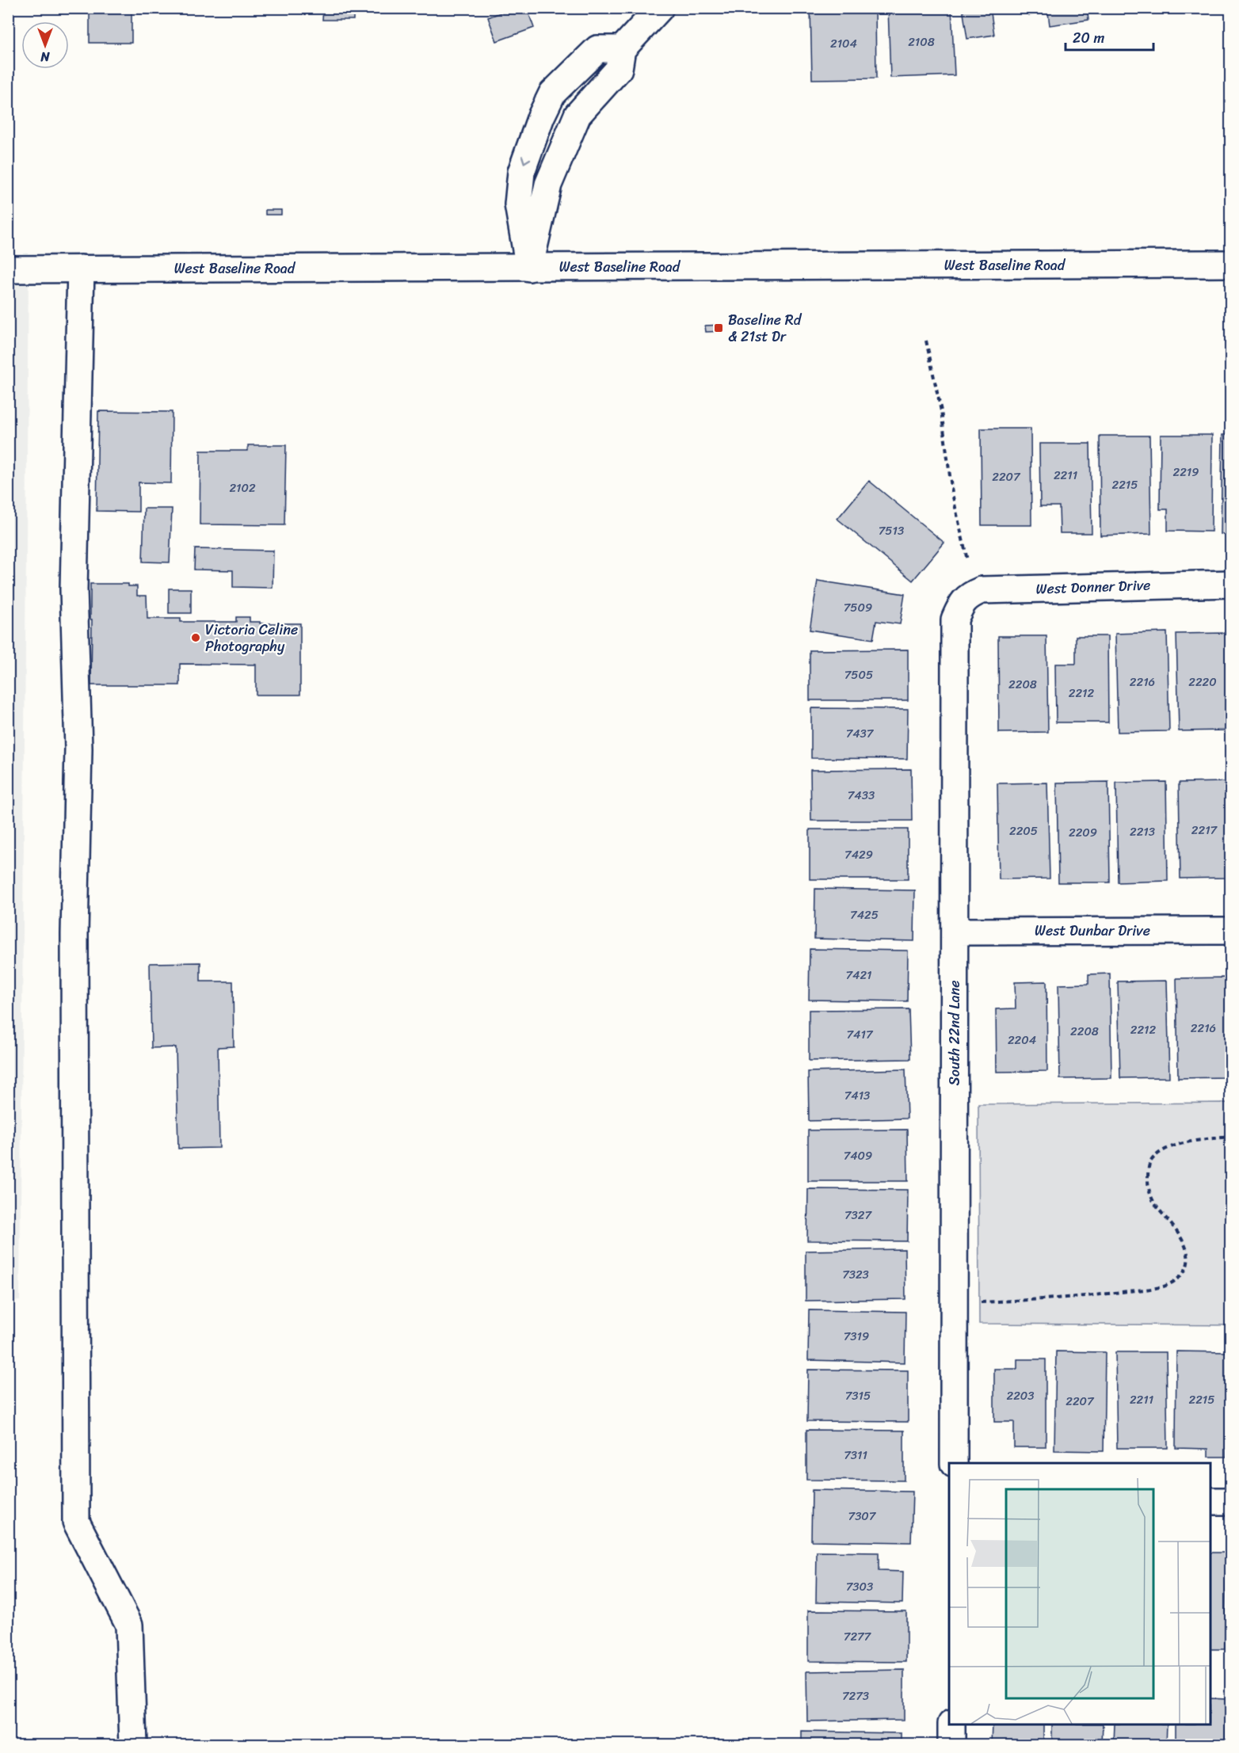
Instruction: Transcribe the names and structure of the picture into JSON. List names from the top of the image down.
{
  "streets": {
    "street": [
      "West Baseline Road",
      "West Donner Drive",
      "West Dunbar Drive",
      "South 22nd Lane"
    ]
  },
  "crossings": [
    ["West Donner Drive", "South 22nd Lane"],
    ["West Dunbar Drive", "South 22nd Lane"]
  ],
  "places": {
    "transit": ["Baseline Rd & 21st Dr"],
    "other": ["Victoria Celine Photography"]
  },
  "house_numbers": [
    "2108",
    "2104",
    "2219",
    "2211",
    "2207",
    "2215",
    "2102",
    "7513",
    "7509",
    "7505",
    "2216",
    "2220",
    "2208",
    "2212",
    "7437",
    "7433",
    "2217",
    "2205",
    "2213",
    "2209",
    "7429",
    "7425",
    "7421",
    "2216",
    "2212",
    "2208",
    "7417",
    "2204",
    "7413",
    "7409",
    "7327",
    "7323",
    "7319",
    "7315",
    "2203",
    "2211",
    "2215",
    "2207",
    "7311",
    "7307",
    "7303",
    "7277",
    "7273"
  ],
  "scale_bar": "20 m",
  "north": "bottom"
}
